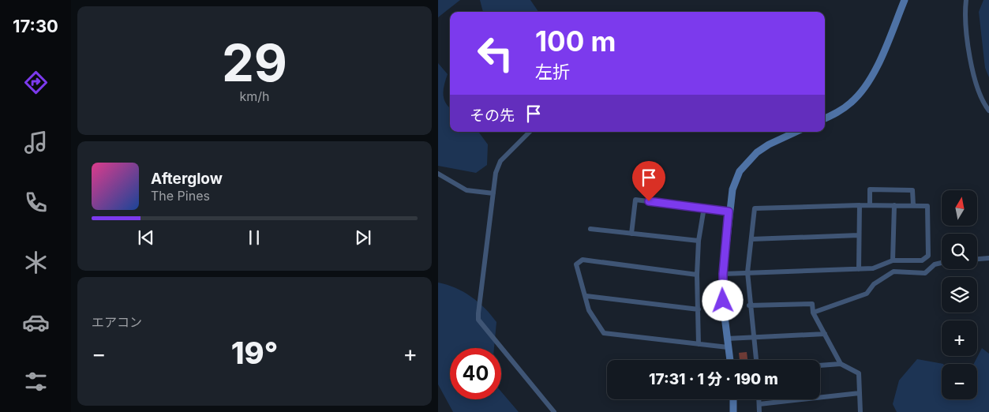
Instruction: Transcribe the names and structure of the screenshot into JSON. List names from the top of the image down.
{
  "north": "top",
  "page": {
    "tabs": "17:30",
    "tile": [
      ["29", "km/h"],
      "エアコン"
    ],
    "turn": ["100 m", "左折"],
    "then": "その先",
    "song": ["Afterglow", "The Pines"],
    "map_buttons": ["+", "−"],
    "heat": ["−", "19°", "+"],
    "limit": "40",
    "trip": "17:31 · 1 分 · 190 m"
  }
}
